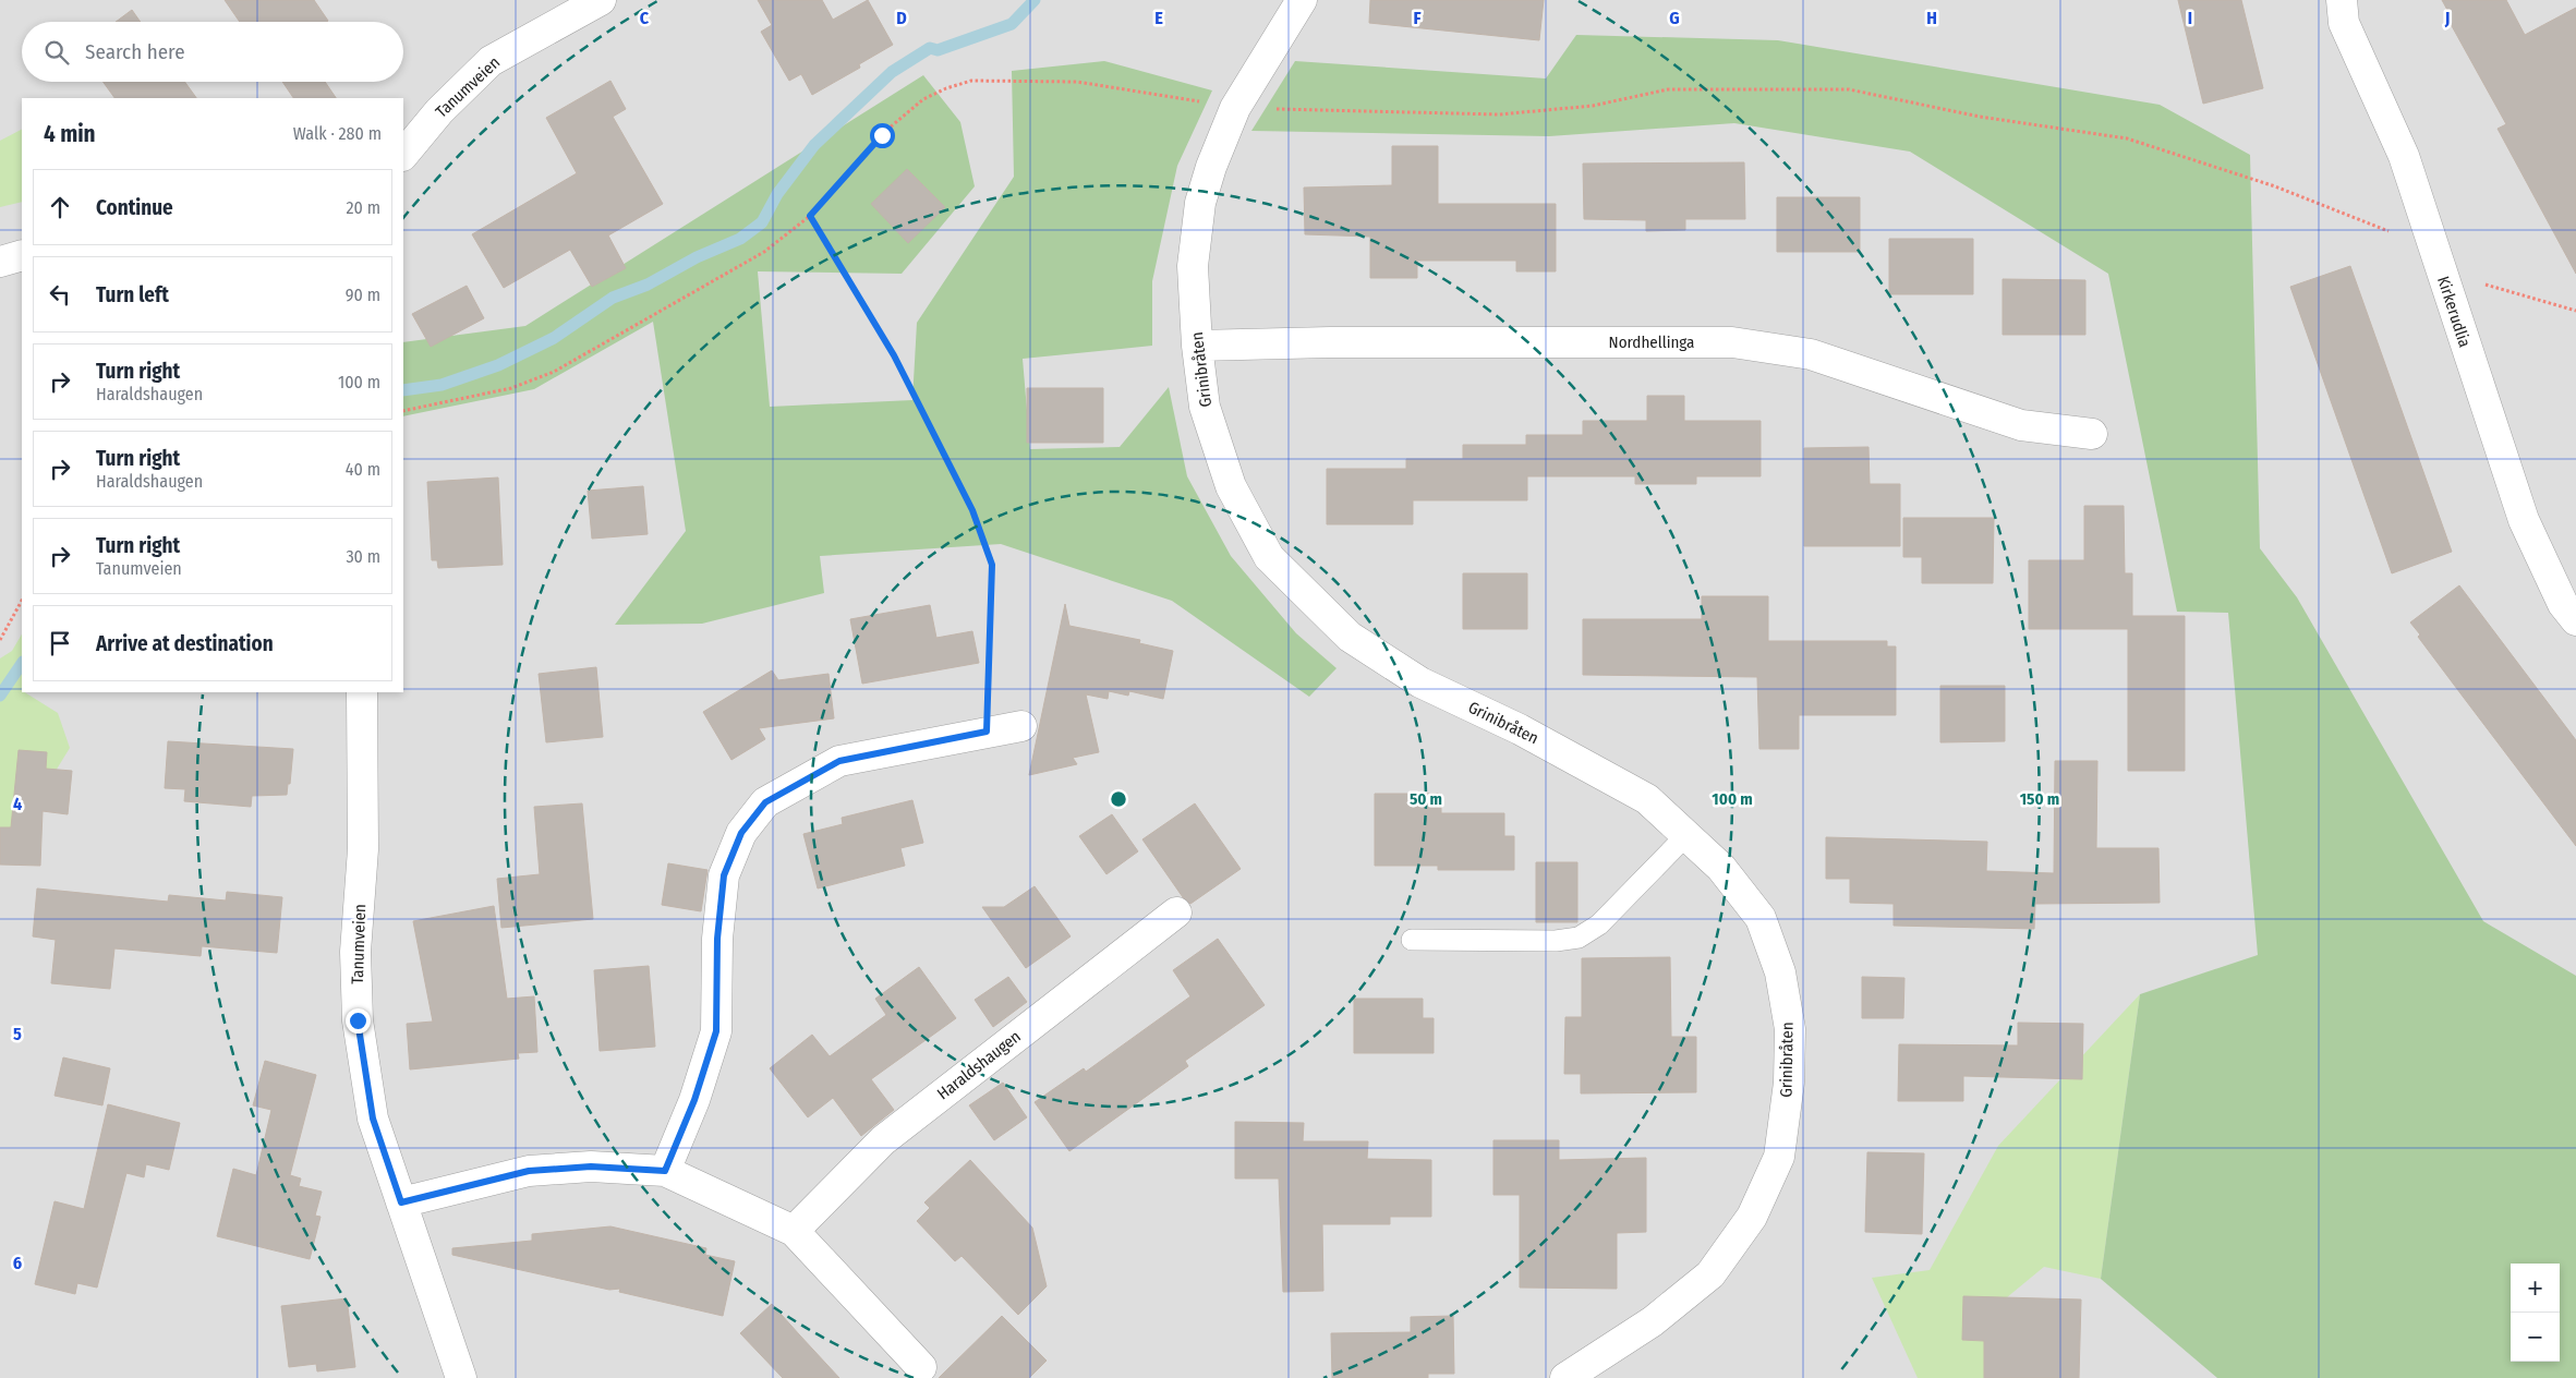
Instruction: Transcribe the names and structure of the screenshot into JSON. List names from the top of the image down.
{
  "streets": {
    "street": [
      "Tanumveien",
      "Kirkerudlia",
      "Nordhellinga",
      "Grinibråten",
      "Haraldshaugen"
    ]
  },
  "crossings": [
    ["Nordhellinga", "Grinibråten"]
  ],
  "page": {
    "search": "Search here",
    "heading": ["4 min", "Walk · 280 m"],
    "list": [
      ["Continue", "20 m"],
      ["Turn left", "90 m"],
      ["Turn right", "Haraldshaugen", "100 m"],
      ["Turn right", "Haraldshaugen", "40 m"],
      ["Turn right", "Tanumveien", "30 m"],
      "Arrive at destination"
    ],
    "map_buttons": ["+", "−"]
  },
  "grid": {
    "columns": [
      "C",
      "D",
      "E",
      "F",
      "G",
      "H",
      "I",
      "J"
    ],
    "rows": ["4", "5", "6"]
  },
  "rings": ["50 m", "100 m", "150 m"]
}
